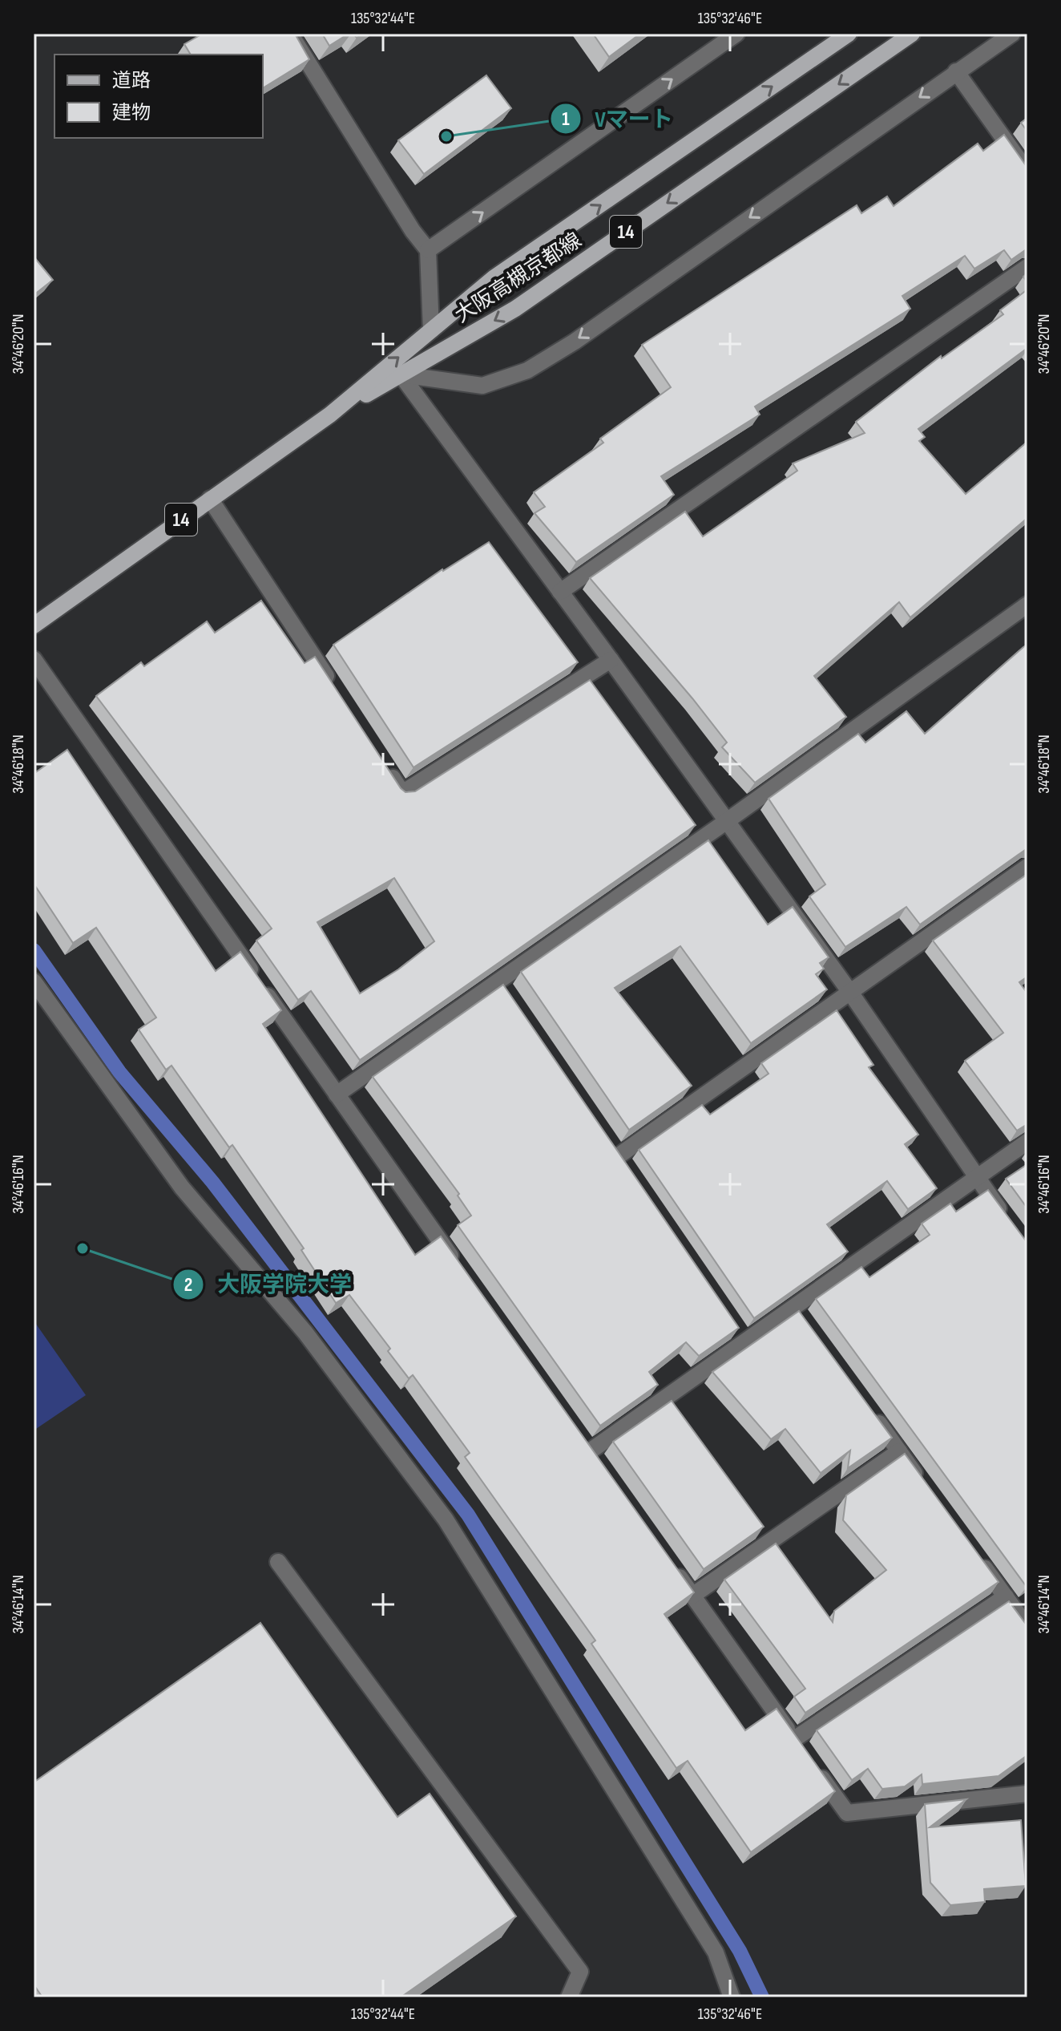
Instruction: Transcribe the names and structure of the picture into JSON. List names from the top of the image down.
{
  "streets": {
    "main road": ["14", "大阪高槻京都線"]
  },
  "places": ["Vマート", "大阪学院大学"],
  "legend": ["道路", "建物"],
  "coordinates": [
    "135°32'44\"E",
    "135°32'46\"E",
    "34°46'20\"N",
    "34°46'18\"N",
    "34°46'16\"N",
    "34°46'14\"N"
  ]
}
